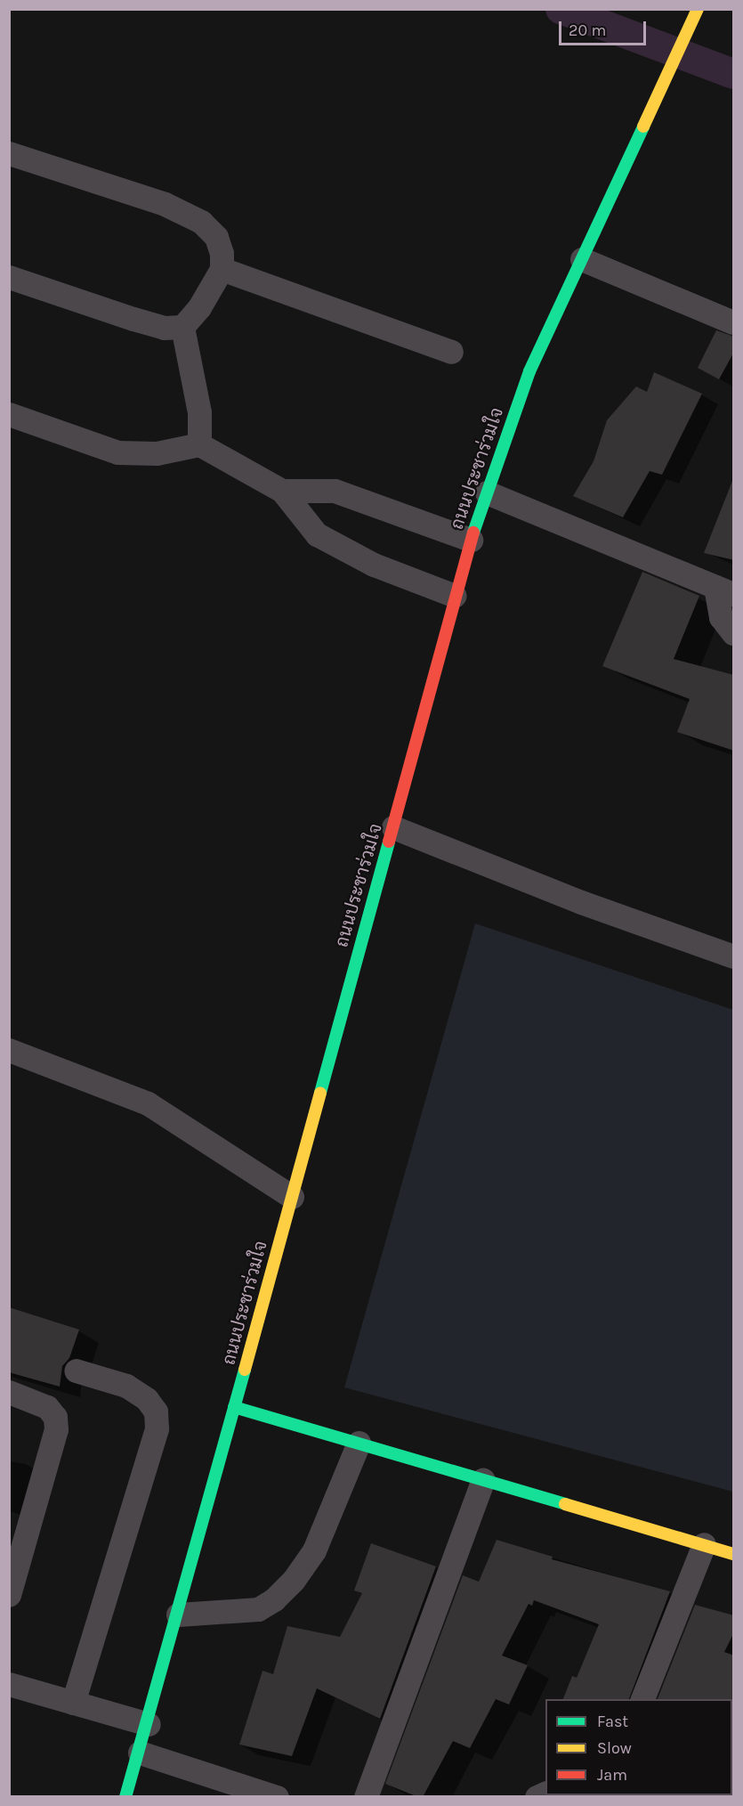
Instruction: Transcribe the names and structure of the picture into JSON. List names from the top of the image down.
{
  "streets": {
    "main road": ["ถนนประชาร่วมใจ"]
  },
  "legend": ["Fast", "Slow", "Jam"],
  "scale_bar": "20 m"
}
